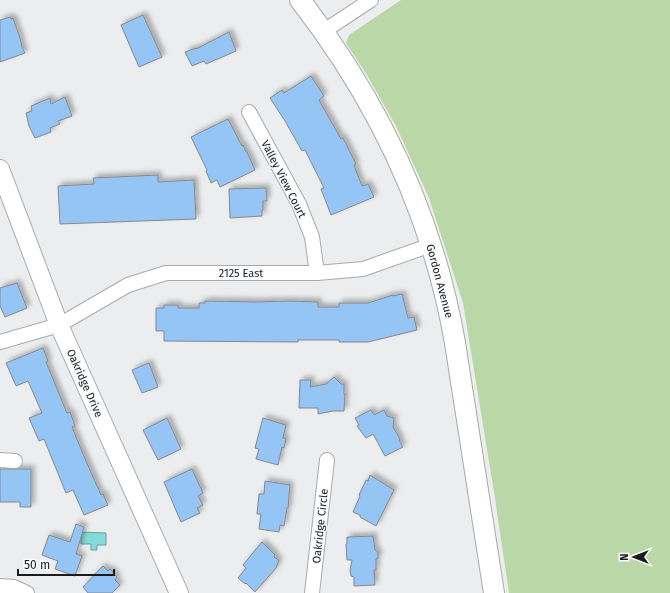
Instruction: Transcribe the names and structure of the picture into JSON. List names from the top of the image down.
{
  "streets": {
    "main road": ["Gordon Avenue"],
    "street": [
      "Valley View Court",
      "2125 East",
      "Oakridge Drive",
      "Oakridge Circle"
    ]
  },
  "crossings": [
    ["Valley View Court", "2125 East"],
    ["2125 East", "Gordon Avenue"],
    ["2125 East", "Oakridge Drive"]
  ],
  "scale_bar": "50 m",
  "north": "left"
}
